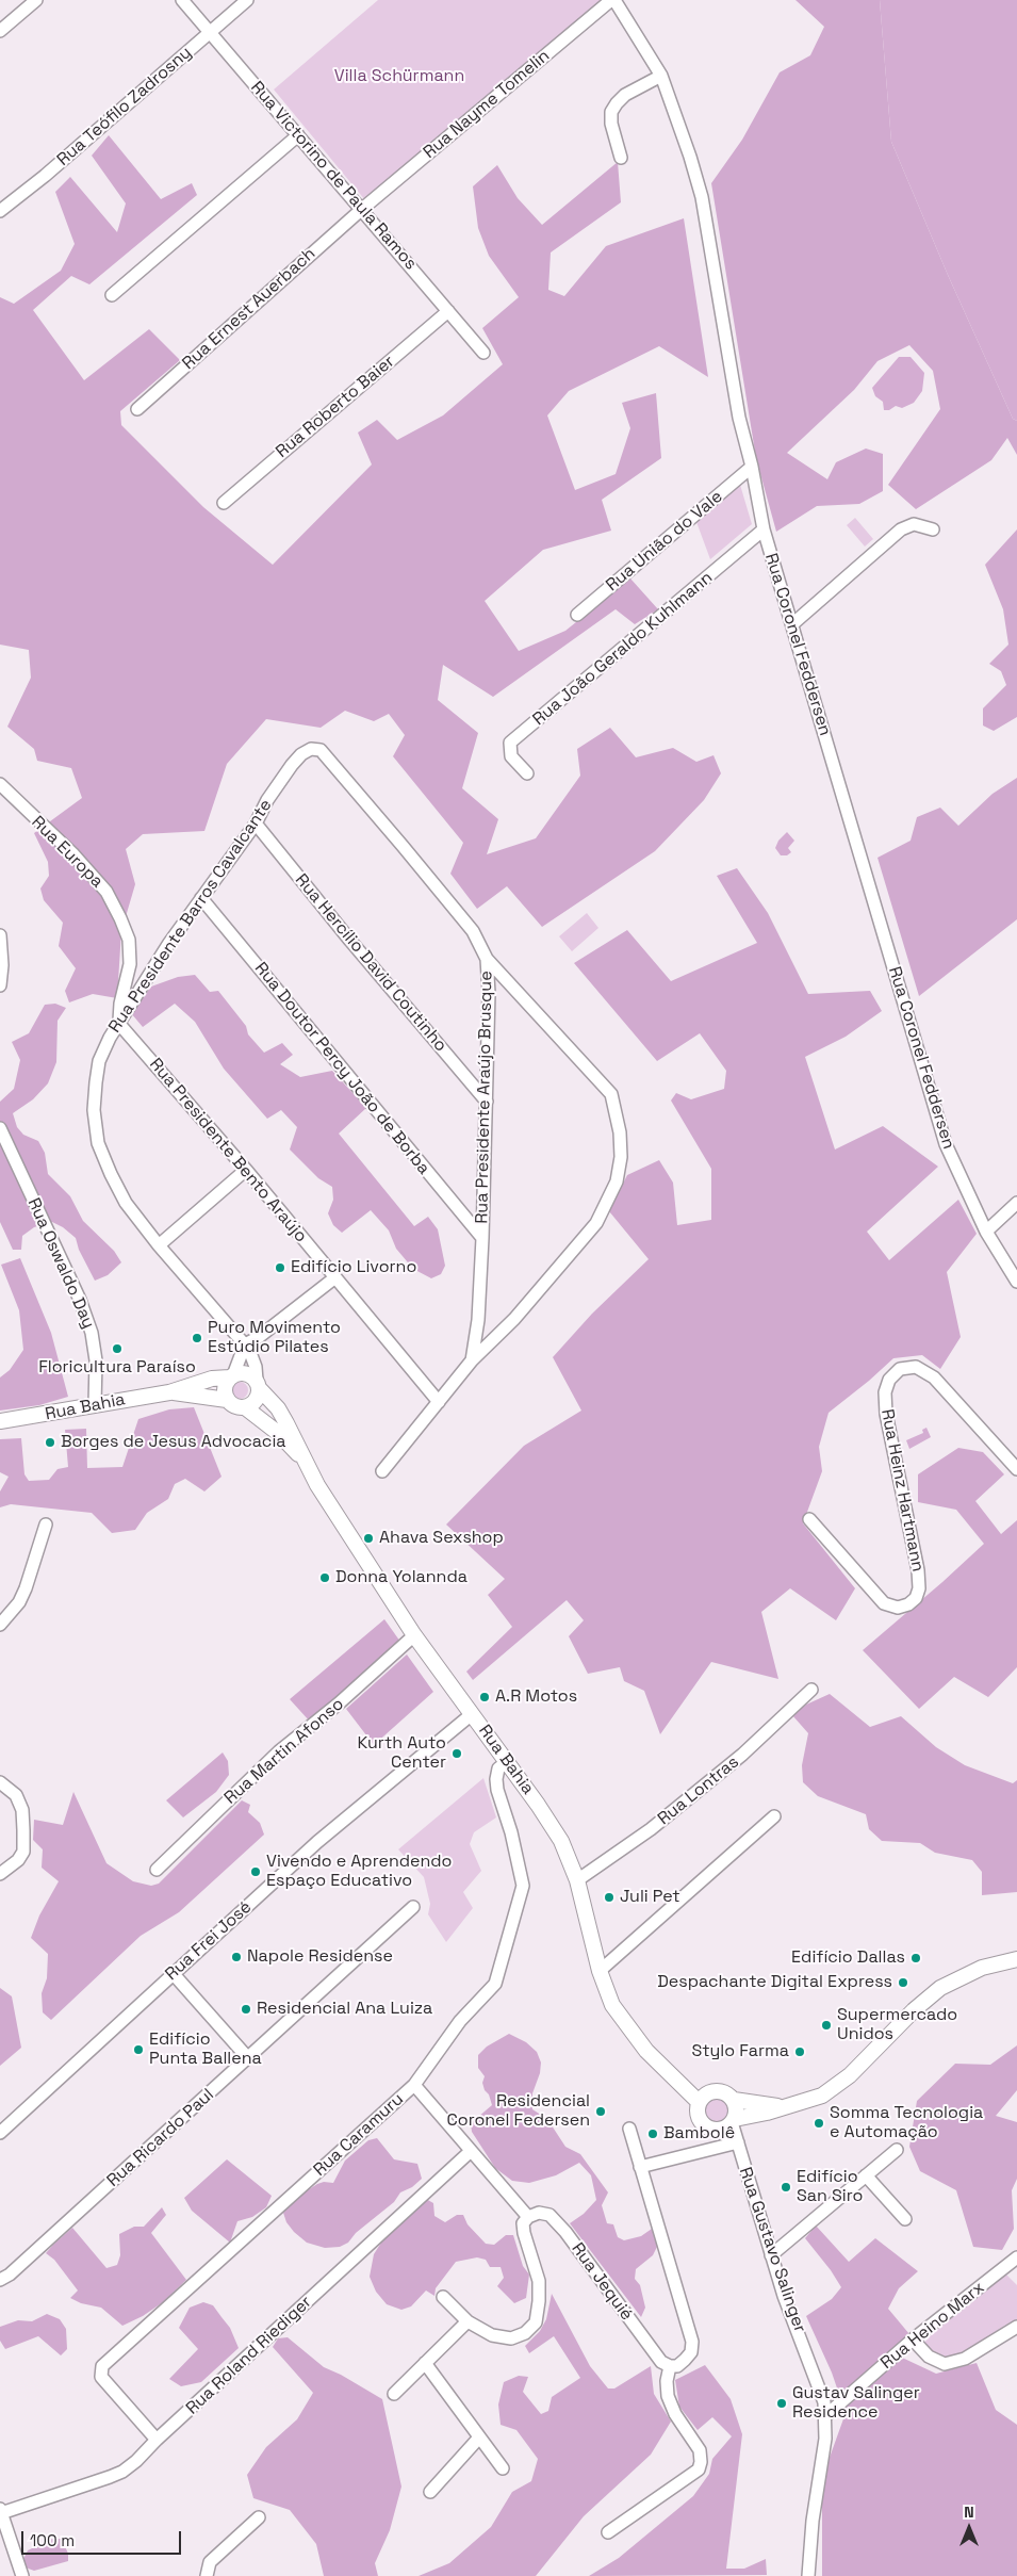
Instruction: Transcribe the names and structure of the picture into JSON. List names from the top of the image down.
{
  "streets": {
    "main road": ["Rua Bahia"],
    "street": [
      "Rua Nayme Tomelin",
      "Rua Teófilo Zadrosny",
      "Rua Victorino de Paula Ramos",
      "Rua Ernest Auerbach",
      "Rua Roberto Baier",
      "Rua União do Vale",
      "Rua Coronel Feddersen",
      "Rua João Geraldo Kuhlmann",
      "Rua Europa",
      "Rua Presidente Barros Cavalcante",
      "Rua Hercílio David Coutinho",
      "Rua Doutor Percy João de Borba",
      "Rua Presidente Araújo Brusque",
      "Rua Presidente Bento Araújo",
      "Rua Oswaldo Day",
      "Rua Heinz Hartmann",
      "Rua Martin Afonso",
      "Rua Lontras",
      "Rua Frei José",
      "Rua Caramuru",
      "Rua Ricardo Paul",
      "Rua Gustavo Salinger",
      "Rua Jequié",
      "Rua Heino Marx",
      "Rua Roland Riediger"
    ]
  },
  "crossings": [
    ["Rua Nayme Tomelin", "Rua Victorino de Paula Ramos"],
    ["Rua Nayme Tomelin", "Rua Ernest Auerbach"],
    ["Rua Nayme Tomelin", "Rua Coronel Feddersen"],
    ["Rua Teófilo Zadrosny", "Rua Victorino de Paula Ramos"],
    ["Rua Victorino de Paula Ramos", "Rua Ernest Auerbach"],
    ["Rua Victorino de Paula Ramos", "Rua Roberto Baier"],
    ["Rua União do Vale", "Rua Coronel Feddersen"],
    ["Rua Coronel Feddersen", "Rua João Geraldo Kuhlmann"],
    ["Rua Europa", "Rua Presidente Barros Cavalcante"],
    ["Rua Europa", "Rua Presidente Bento Araújo"],
    ["Rua Presidente Barros Cavalcante", "Rua Hercílio David Coutinho"],
    ["Rua Presidente Barros Cavalcante", "Rua Doutor Percy João de Borba"],
    ["Rua Presidente Barros Cavalcante", "Rua Presidente Araújo Brusque"],
    ["Rua Presidente Barros Cavalcante", "Rua Presidente Bento Araújo"],
    ["Rua Presidente Barros Cavalcante", "Rua Bahia"],
    ["Rua Hercílio David Coutinho", "Rua Presidente Araújo Brusque"],
    ["Rua Doutor Percy João de Borba", "Rua Presidente Araújo Brusque"],
    ["Rua Oswaldo Day", "Rua Bahia"],
    ["Rua Bahia", "Rua Martin Afonso"],
    ["Rua Bahia", "Rua Lontras"],
    ["Rua Bahia", "Rua Frei José"],
    ["Rua Bahia", "Rua Caramuru"],
    ["Rua Bahia", "Rua Gustavo Salinger"],
    ["Rua Caramuru", "Rua Roland Riediger"],
    ["Rua Gustavo Salinger", "Rua Heino Marx"]
  ],
  "parks": ["Villa Schürmann"],
  "places": [
    "Edifício Livorno",
    "Puro Movimento Estúdio Pilates",
    "Floricultura Paraíso",
    "Borges de Jesus Advocacia",
    "Ahava Sexshop",
    "Donna Yolannda",
    "A.R Motos",
    "Kurth Auto Center",
    "Vivendo e Aprendendo Espaço Educativo",
    "Juli Pet",
    "Napole Residense",
    "Edifício Dallas",
    "Despachante Digital Express",
    "Residencial Ana Luiza",
    "Supermercado Unidos",
    "Edifício Punta Ballena",
    "Stylo Farma",
    "Residencial Coronel Federsen",
    "Somma Tecnologia e Automação",
    "Bambolê",
    "Edifício San Siro",
    "Gustav Salinger Residence"
  ],
  "scale_bar": "100 m",
  "north": "top"
}
